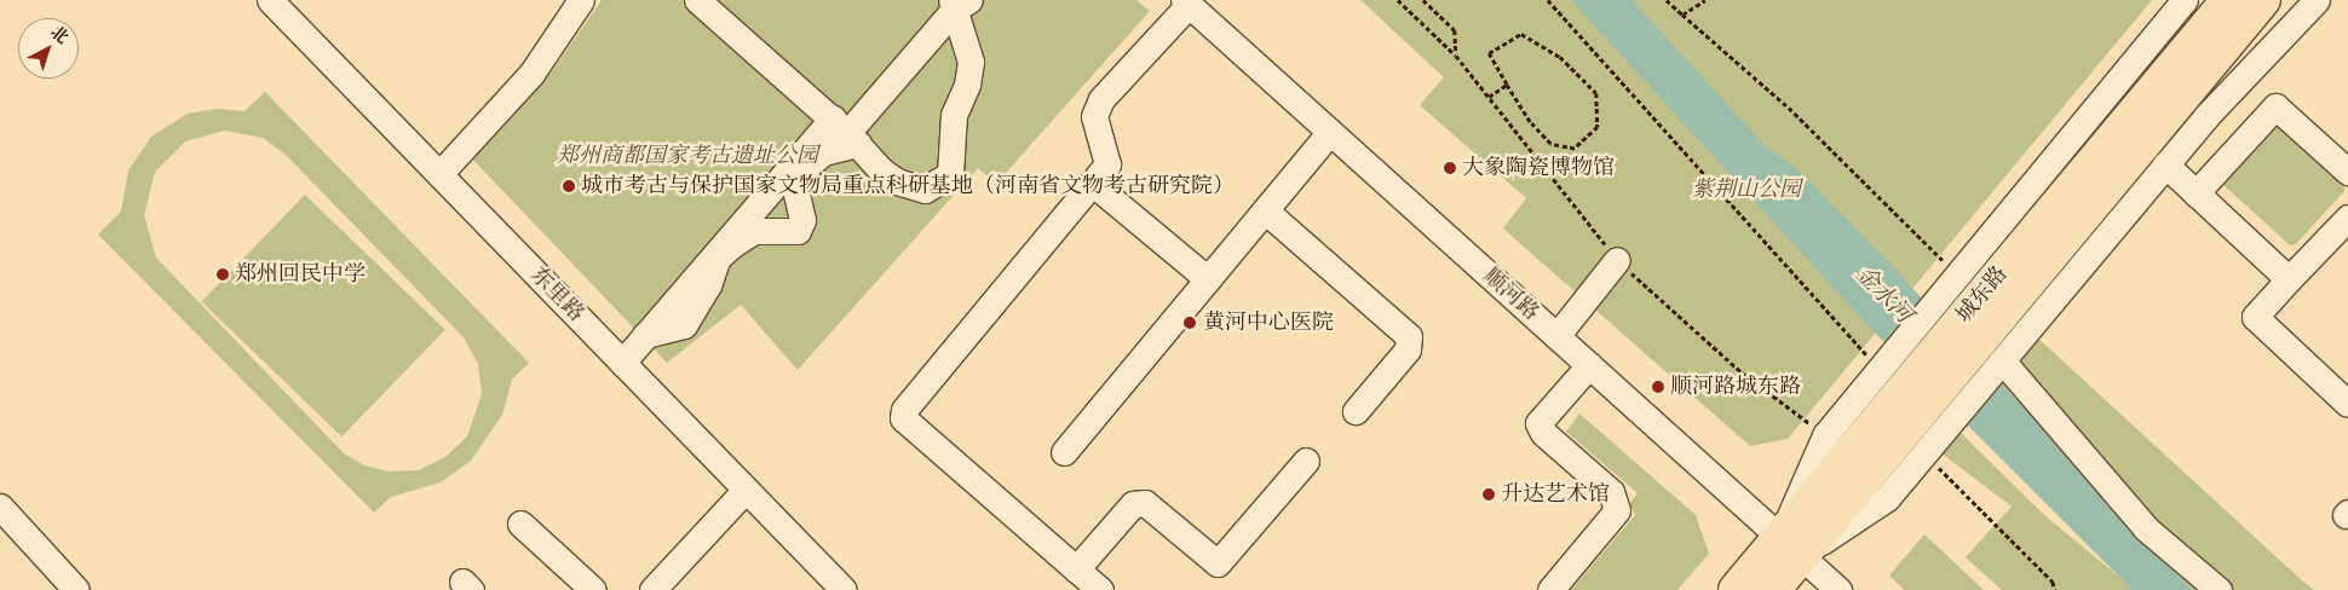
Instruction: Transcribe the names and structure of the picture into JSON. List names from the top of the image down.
{
  "streets": {
    "main road": ["城东路"],
    "street": ["东里路", "顺河路"]
  },
  "crossings": [
    ["顺河路", "城东路"]
  ],
  "water": ["金水河"],
  "parks": ["郑州商都国家考古遗址公园", "紫荆山公园"],
  "places": [
    "大象陶瓷博物馆",
    "城市考古与保护国家文物局重点科研基地（河南省文物考古研究院）",
    "郑州回民中学",
    "黄河中心医院",
    "顺河路城东路",
    "升达艺术馆"
  ],
  "north": "top right"
}
